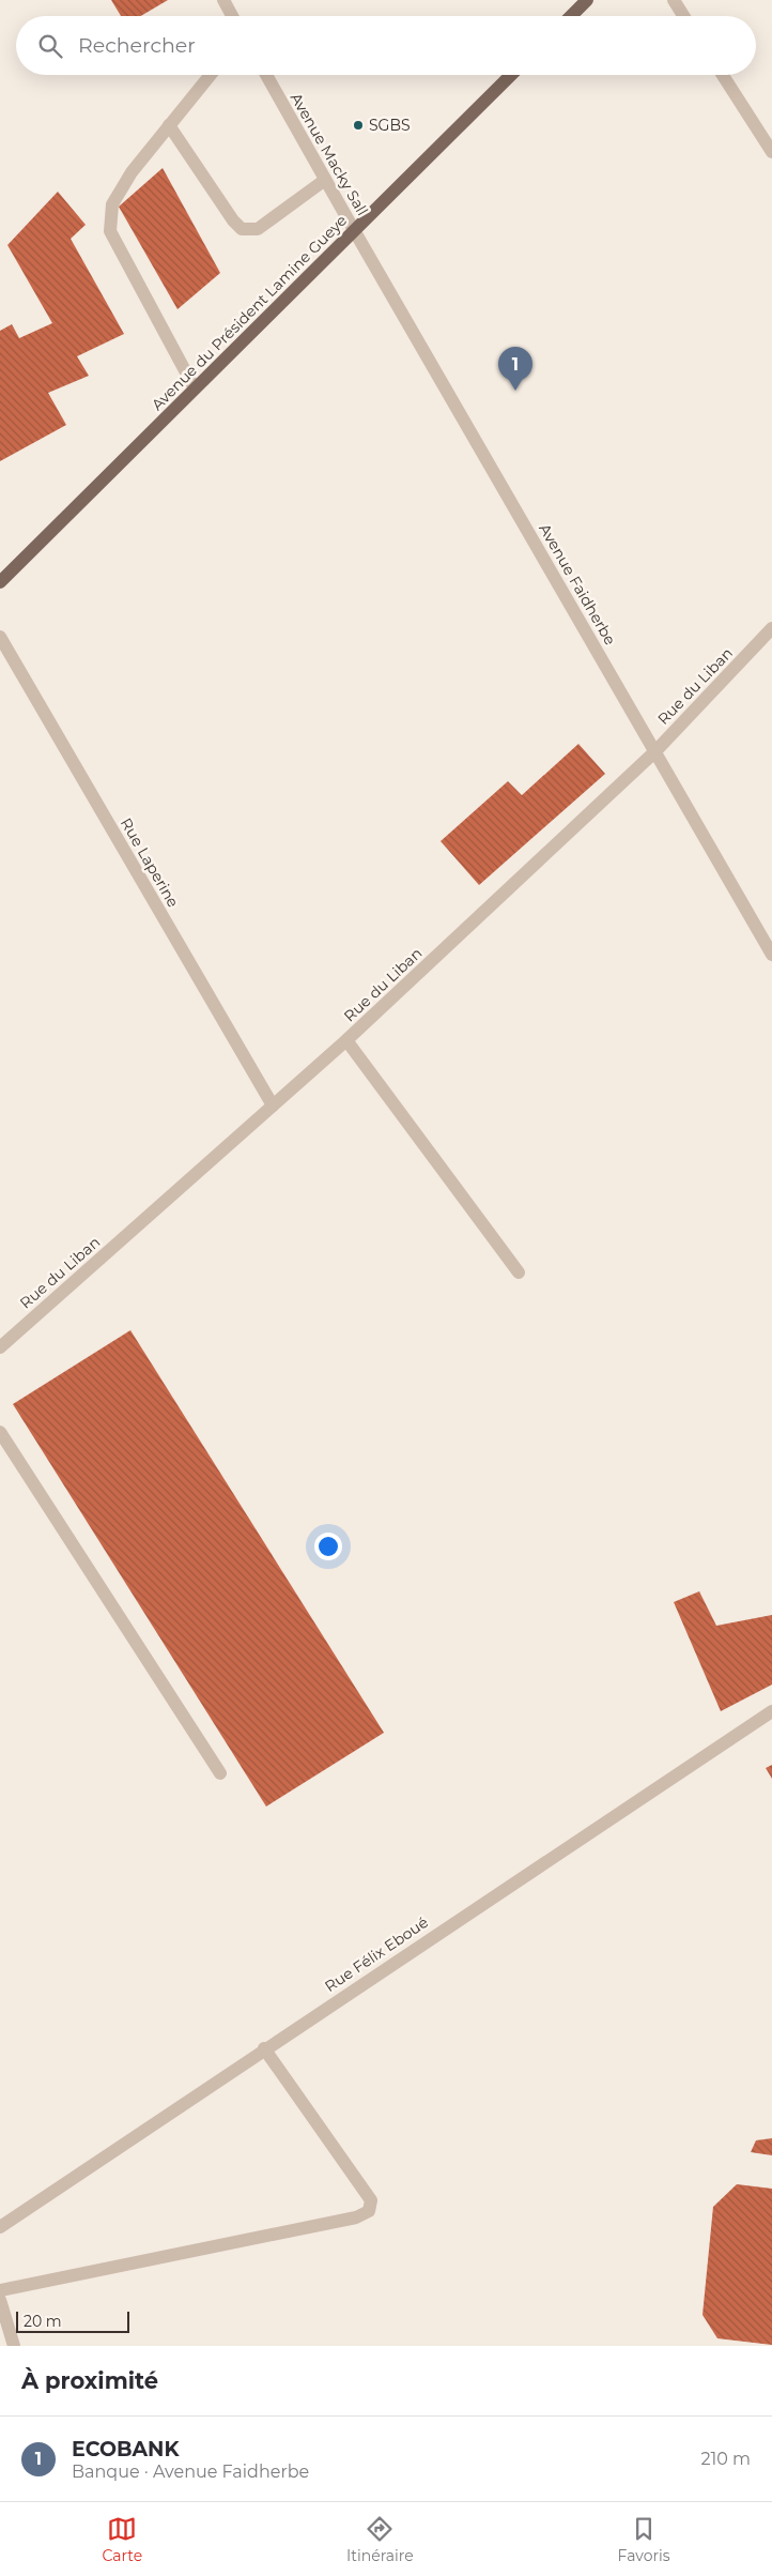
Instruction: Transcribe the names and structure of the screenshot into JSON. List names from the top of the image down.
{
  "streets": {
    "main road": ["Avenue du Président Lamine Gueye"],
    "street": [
      "Avenue Macky Sall",
      "Avenue Faidherbe",
      "Rue du Liban",
      "Rue Laperine",
      "Rue Félix Eboué"
    ]
  },
  "crossings": [
    ["Avenue Macky Sall", "Avenue du Président Lamine Gueye"],
    ["Avenue Macky Sall", "Avenue Faidherbe"],
    ["Avenue du Président Lamine Gueye", "Avenue Faidherbe"],
    ["Avenue Faidherbe", "Rue du Liban"],
    ["Rue du Liban", "Rue Laperine"]
  ],
  "places": ["SGBS"],
  "scale_bar": "20 m",
  "page": {
    "search": "Rechercher",
    "pins": "1",
    "scale": "20 m",
    "heading": "À proximité",
    "list": [
      {
        "mark": "1",
        "name": "ECOBANK",
        "note": "Banque · Avenue Faidherbe",
        "value": "210 m"
      }
    ],
    "nav": ["Carte", "Itinéraire", "Favoris"]
  }
}
